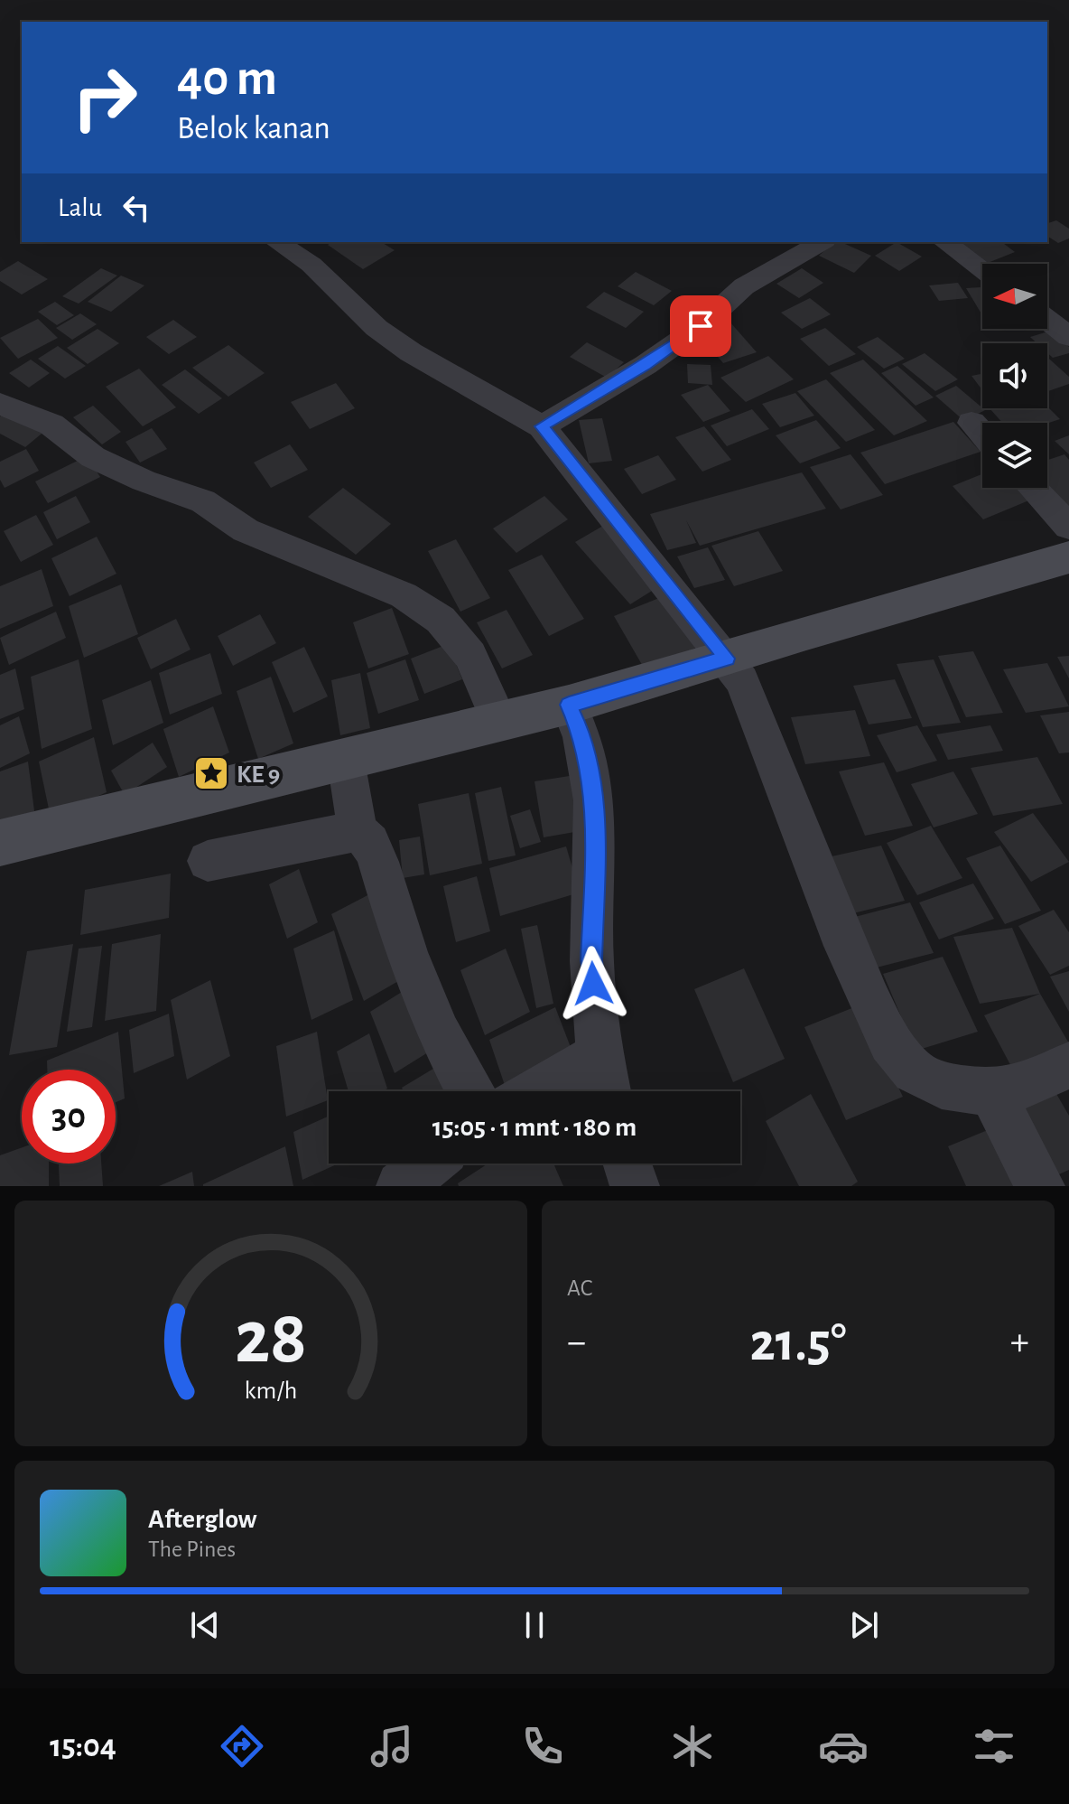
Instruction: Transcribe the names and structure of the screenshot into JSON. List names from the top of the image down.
{
  "places": {
    "place": ["KE 9"]
  },
  "north": "left",
  "page": {
    "turn": ["40 m", "Belok kanan"],
    "then": "Lalu",
    "limit": "30",
    "trip": "15:05 · 1 mnt · 180 m",
    "tile": "AC",
    "heat": ["−", "21.5°", "+"],
    "song": ["Afterglow", "The Pines"],
    "tabs": "15:04",
    "gauge": ["28", "km/h"]
  }
}
